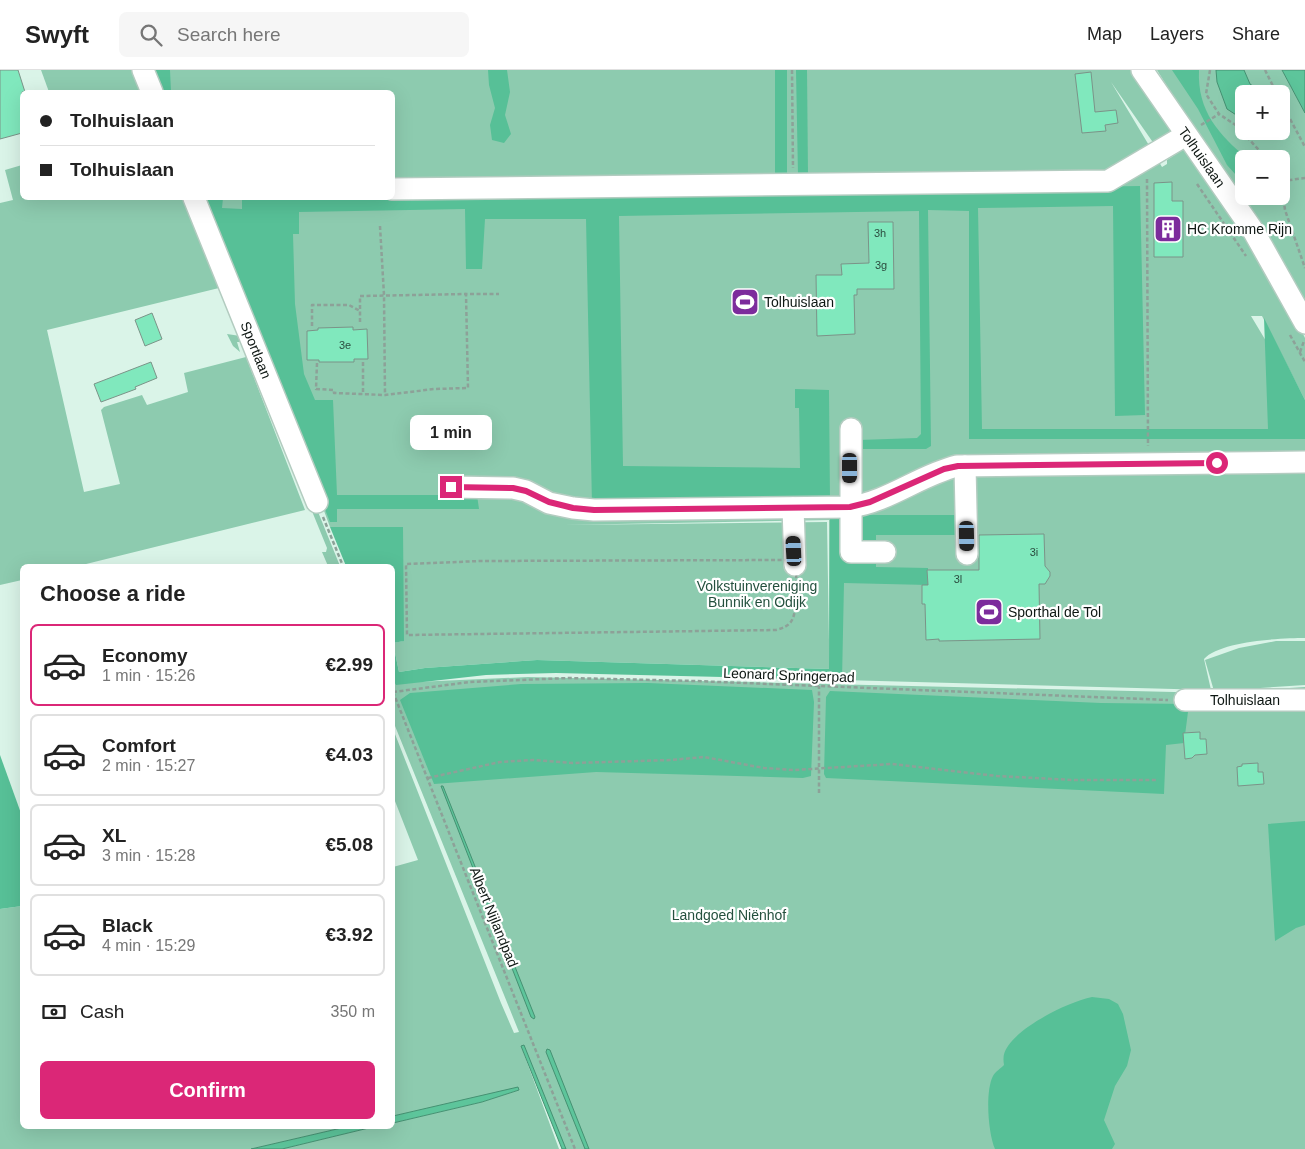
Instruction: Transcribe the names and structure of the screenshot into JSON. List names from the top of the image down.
{
  "streets": {
    "street": ["Tolhuislaan", "Sportlaan"],
    "path": ["Leonard Springerpad", "Albert Nijlandpad"]
  },
  "crossings": [
    ["Tolhuislaan", "Leonard Springerpad"]
  ],
  "parks": ["Volkstuinvereniging Bunnik en Odijk", "Landgoed Niënhof"],
  "places": {
    "building": ["HC Kromme Rijn"],
    "sports": ["Tolhuislaan", "Sporthal de Tol"]
  },
  "house_numbers": [
    "3h",
    "3g",
    "3e",
    "3i",
    "3l"
  ],
  "page": {
    "header": "Swyft",
    "search": "Search here",
    "nav": ["Map", "Layers", "Share"],
    "map_buttons": ["+", "−"],
    "banner": ["Tolhuislaan", "Tolhuislaan"],
    "bubble": "1 min",
    "heading": "Choose a ride",
    "list": [
      {
        "name": "Economy",
        "note": "1 min · 15:26",
        "value": "€2.99"
      },
      {
        "name": "Comfort",
        "note": "2 min · 15:27",
        "value": "€4.03"
      },
      {
        "name": "XL",
        "note": "3 min · 15:28",
        "value": "€5.08"
      },
      {
        "name": "Black",
        "note": "4 min · 15:29",
        "value": "€3.92"
      }
    ],
    "pay": ["Cash", "350 m"],
    "buttons": "Confirm"
  }
}
